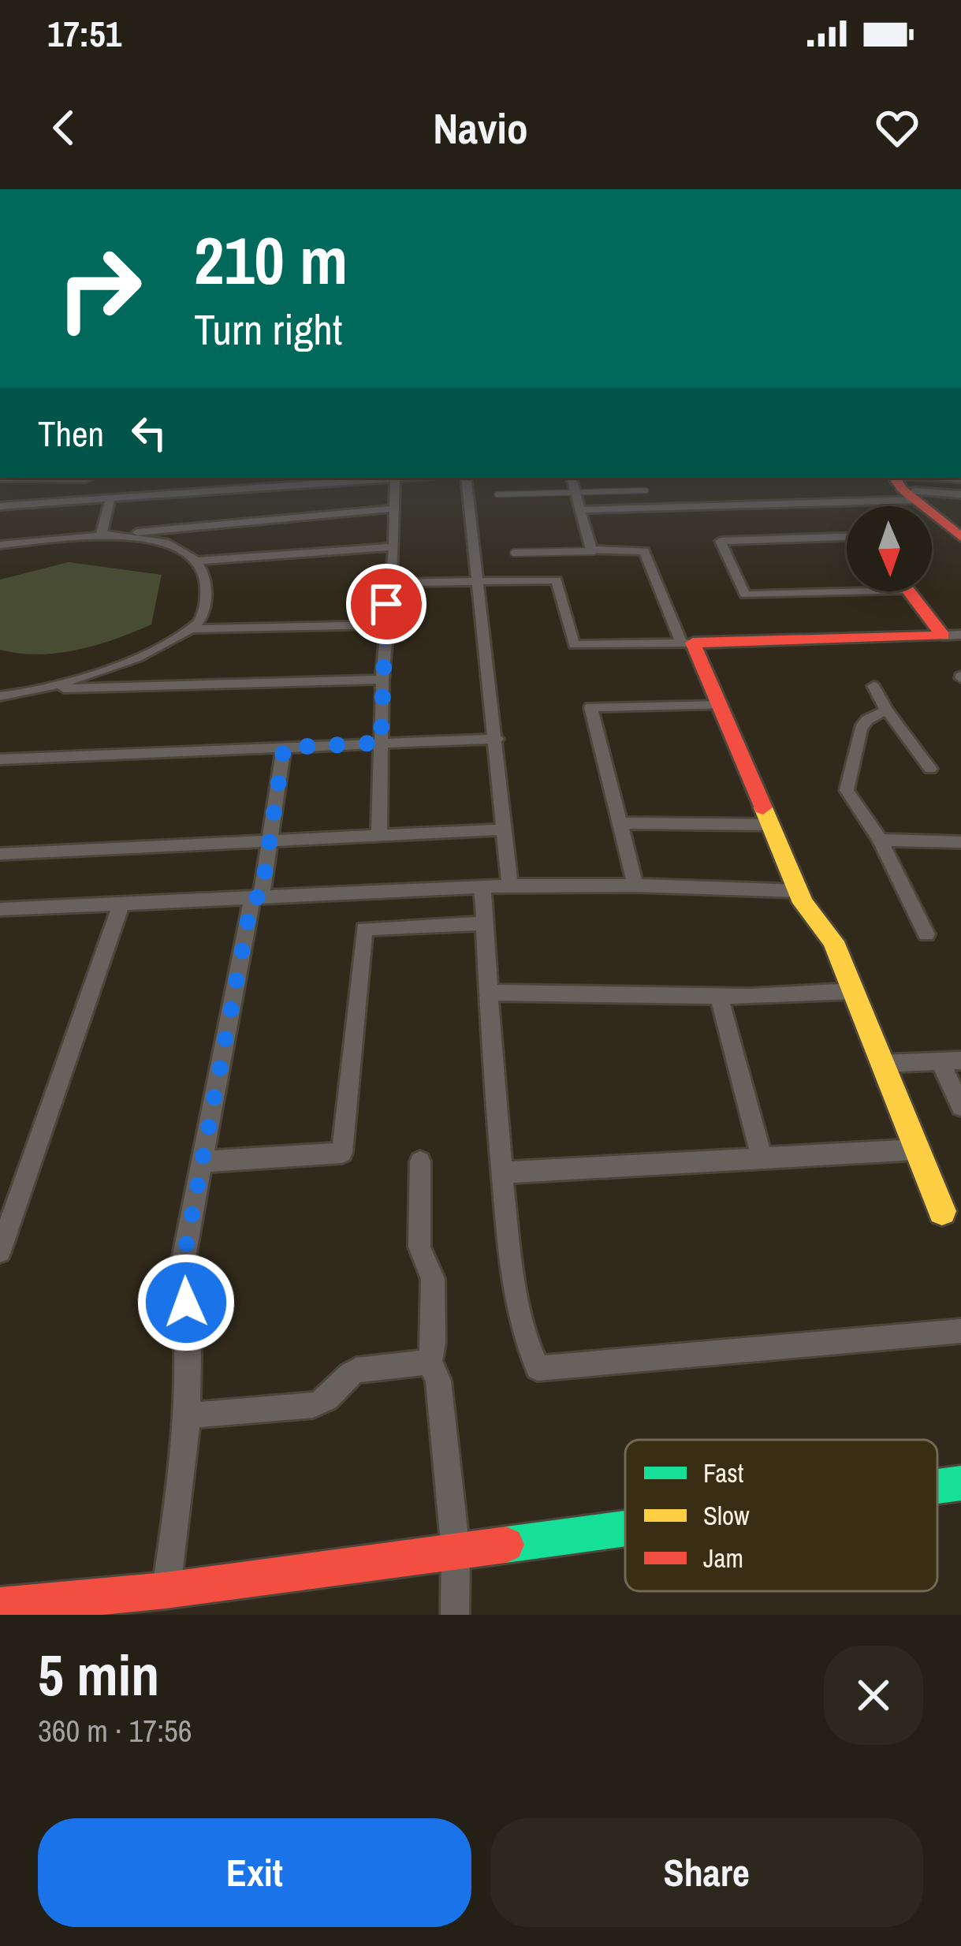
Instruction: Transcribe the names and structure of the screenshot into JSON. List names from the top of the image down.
{
  "legend": ["Fast", "Slow", "Jam"],
  "north": "bottom",
  "page": {
    "status": "17:51",
    "header": "Navio",
    "turn": ["210 m", "Turn right"],
    "then": "Then",
    "heading": ["5 min", "360 m · 17:56"],
    "buttons": ["Exit", "Share"]
  }
}
